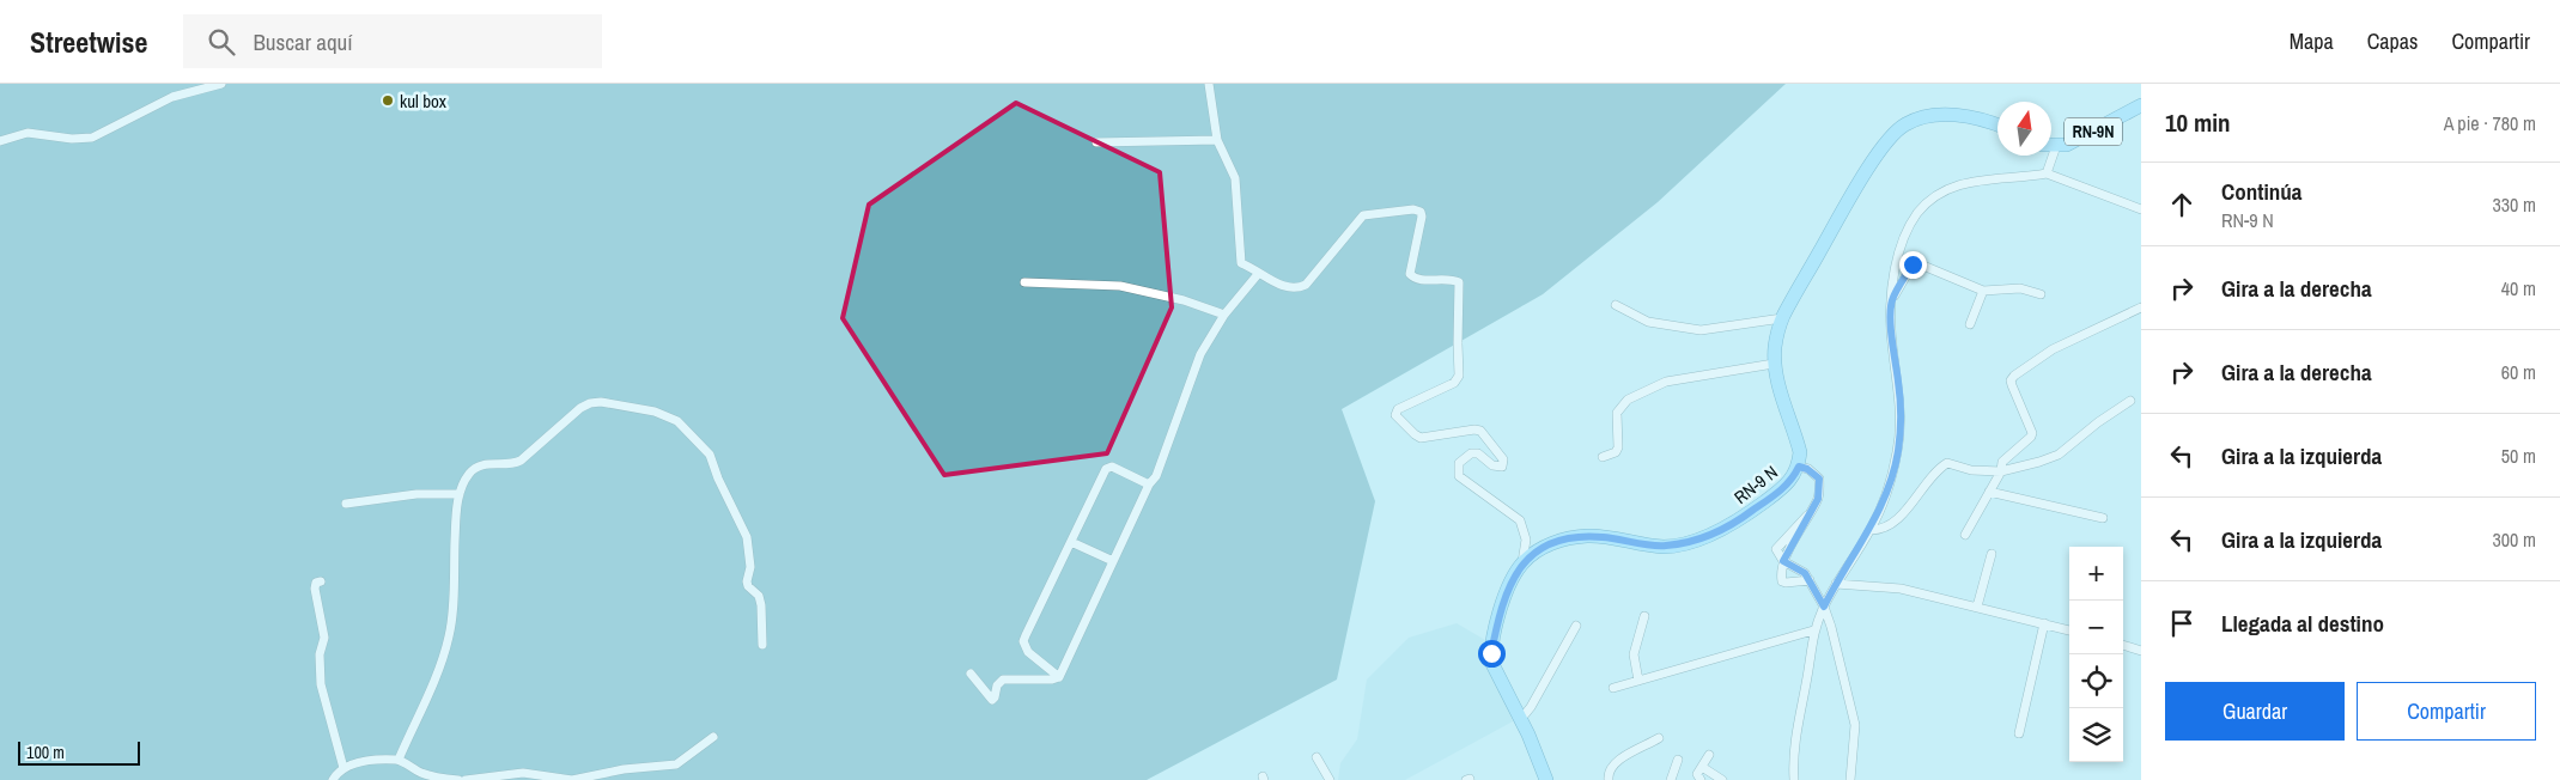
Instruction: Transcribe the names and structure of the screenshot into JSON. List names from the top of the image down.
{
  "streets": {
    "main road": ["RN-9N", "RN-9 N"]
  },
  "places": ["kul box"],
  "scale_bar": "100 m",
  "north": "top",
  "page": {
    "header": "Streetwise",
    "search": "Buscar aquí",
    "nav": ["Mapa", "Capas", "Compartir"],
    "heading": ["10 min", "A pie · 780 m"],
    "list": [
      ["Continúa", "RN-9 N", "330 m"],
      ["Gira a la derecha", "40 m"],
      ["Gira a la derecha", "60 m"],
      ["Gira a la izquierda", "50 m"],
      ["Gira a la izquierda", "300 m"],
      "Llegada al destino"
    ],
    "map_buttons": ["+", "−"],
    "buttons": ["Guardar", "Compartir"],
    "scale": "100 m"
  }
}
